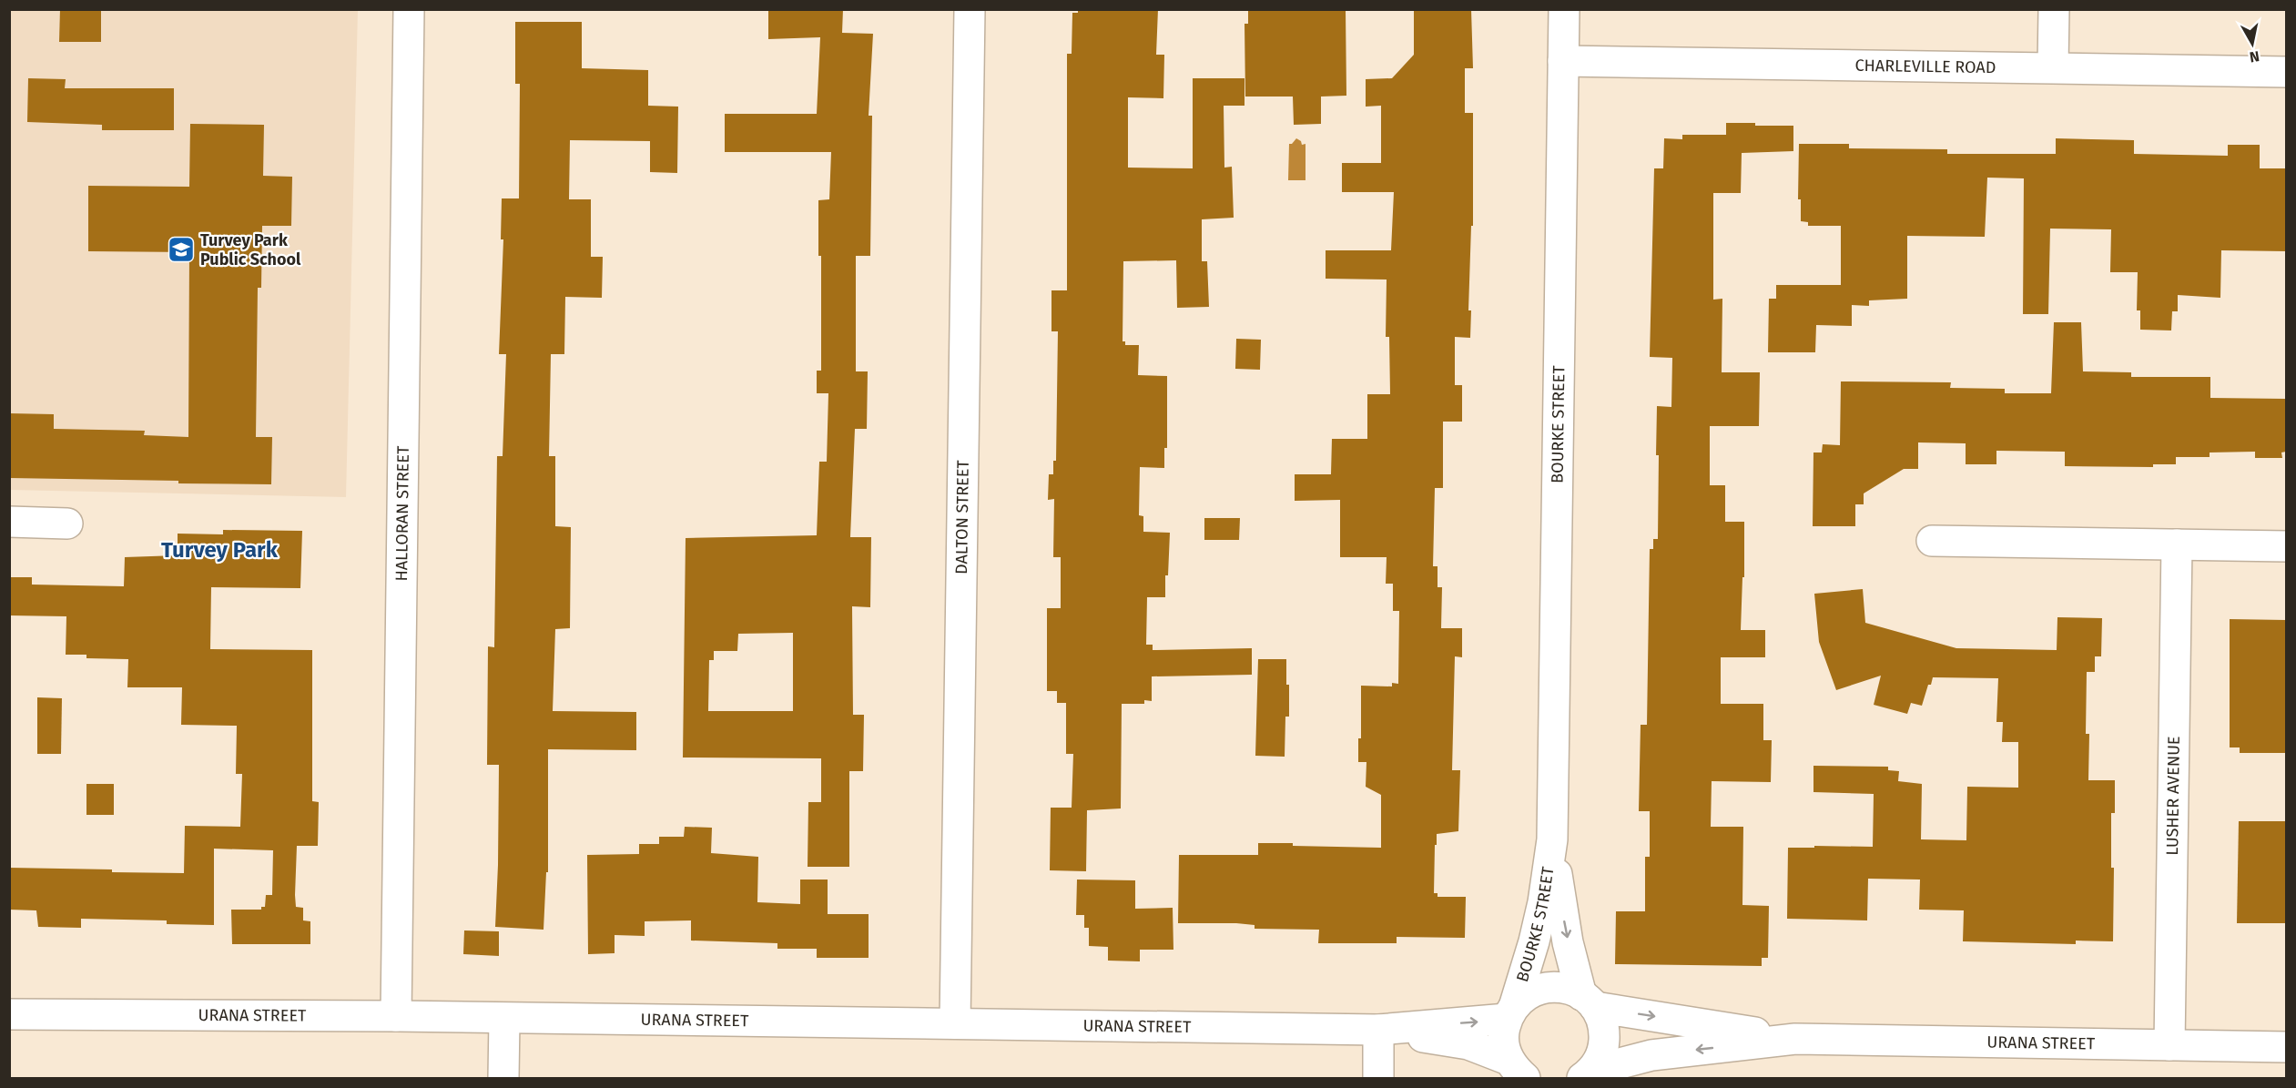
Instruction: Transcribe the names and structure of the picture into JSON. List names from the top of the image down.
{
  "streets": {
    "street": [
      "CHARLEVILLE ROAD",
      "BOURKE STREET",
      "HALLORAN STREET",
      "DALTON STREET",
      "LUSHER AVENUE",
      "URANA STREET"
    ]
  },
  "crossings": [
    ["CHARLEVILLE ROAD", "BOURKE STREET"],
    ["BOURKE STREET", "URANA STREET"],
    ["HALLORAN STREET", "URANA STREET"],
    ["DALTON STREET", "URANA STREET"],
    ["LUSHER AVENUE", "URANA STREET"]
  ],
  "districts": ["Turvey Park"],
  "places": {
    "school or university": ["Turvey Park Public School"]
  },
  "north": "bottom"
}
